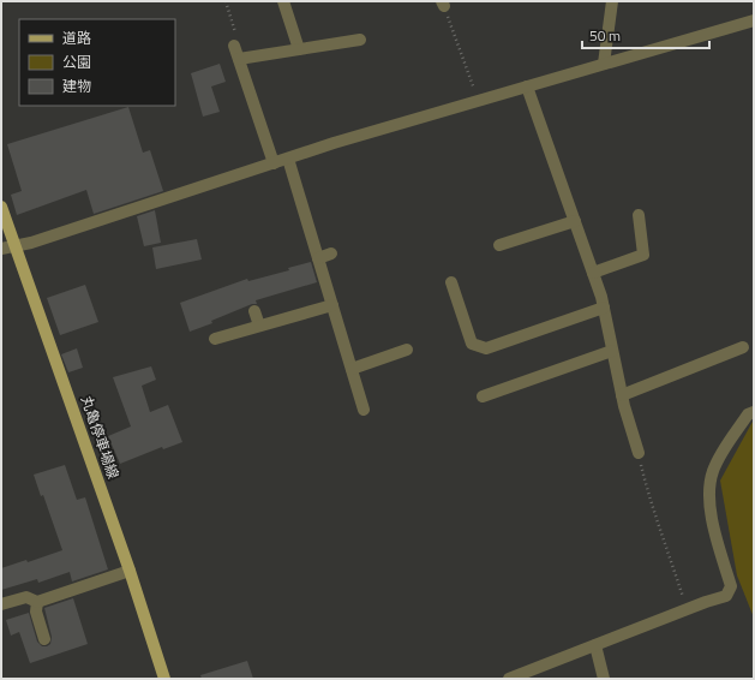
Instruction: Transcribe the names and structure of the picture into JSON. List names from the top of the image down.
{
  "streets": {
    "main road": ["丸亀停車場線"]
  },
  "legend": ["道路", "公園", "建物"],
  "scale_bar": "50 m"
}
